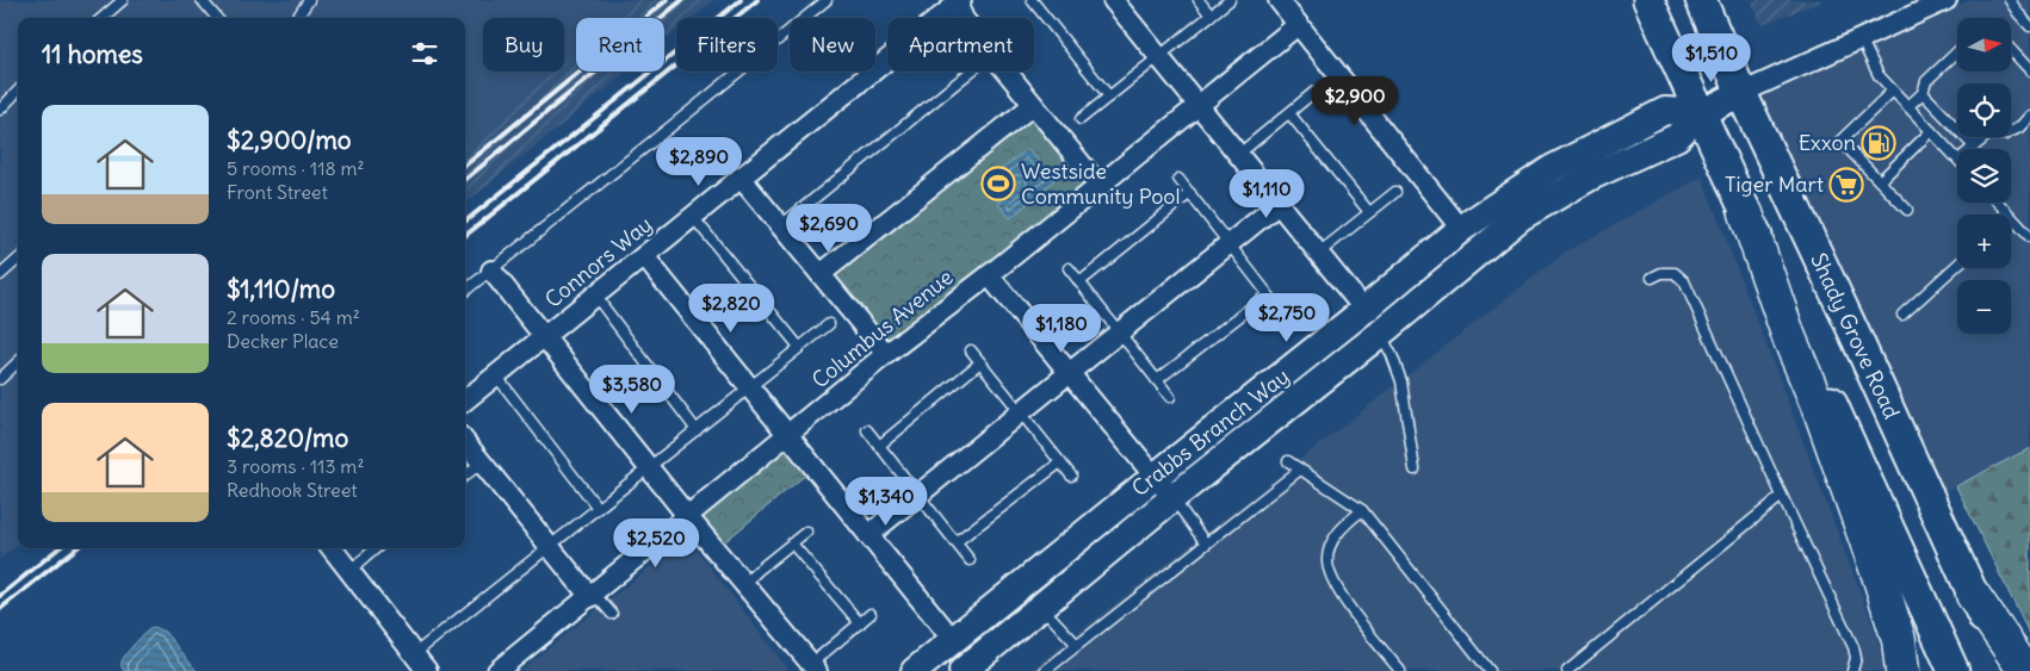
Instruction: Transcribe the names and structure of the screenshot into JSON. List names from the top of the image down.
{
  "streets": {
    "main road": ["Shady Grove Road", "Crabbs Branch Way"],
    "street": ["Connors Way", "Columbus Avenue"]
  },
  "crossings": [
    ["Shady Grove Road", "Crabbs Branch Way"]
  ],
  "places": {
    "fuel station": ["Exxon"],
    "sports": ["Westside Community Pool"],
    "supermarket": ["Tiger Mart"]
  },
  "north": "right",
  "page": {
    "map_buttons": ["+", "−"],
    "chip": [
      "Buy",
      "Rent",
      "Filters",
      "New",
      "Apartment"
    ],
    "heading": "11 homes",
    "price": [
      "$1,510",
      "$2,900",
      "$2,890",
      "$1,110",
      "$2,690",
      "$2,820",
      "$2,750",
      "$1,180",
      "$3,580",
      "$1,340",
      "$2,520"
    ],
    "list": [
      {
        "name": "$2,900/mo",
        "note": "5 rooms · 118 m² · Front Street"
      },
      {
        "name": "$1,110/mo",
        "note": "2 rooms · 54 m² · Decker Place"
      },
      {
        "name": "$2,820/mo",
        "note": "3 rooms · 113 m² · Redhook Street"
      }
    ]
  }
}
